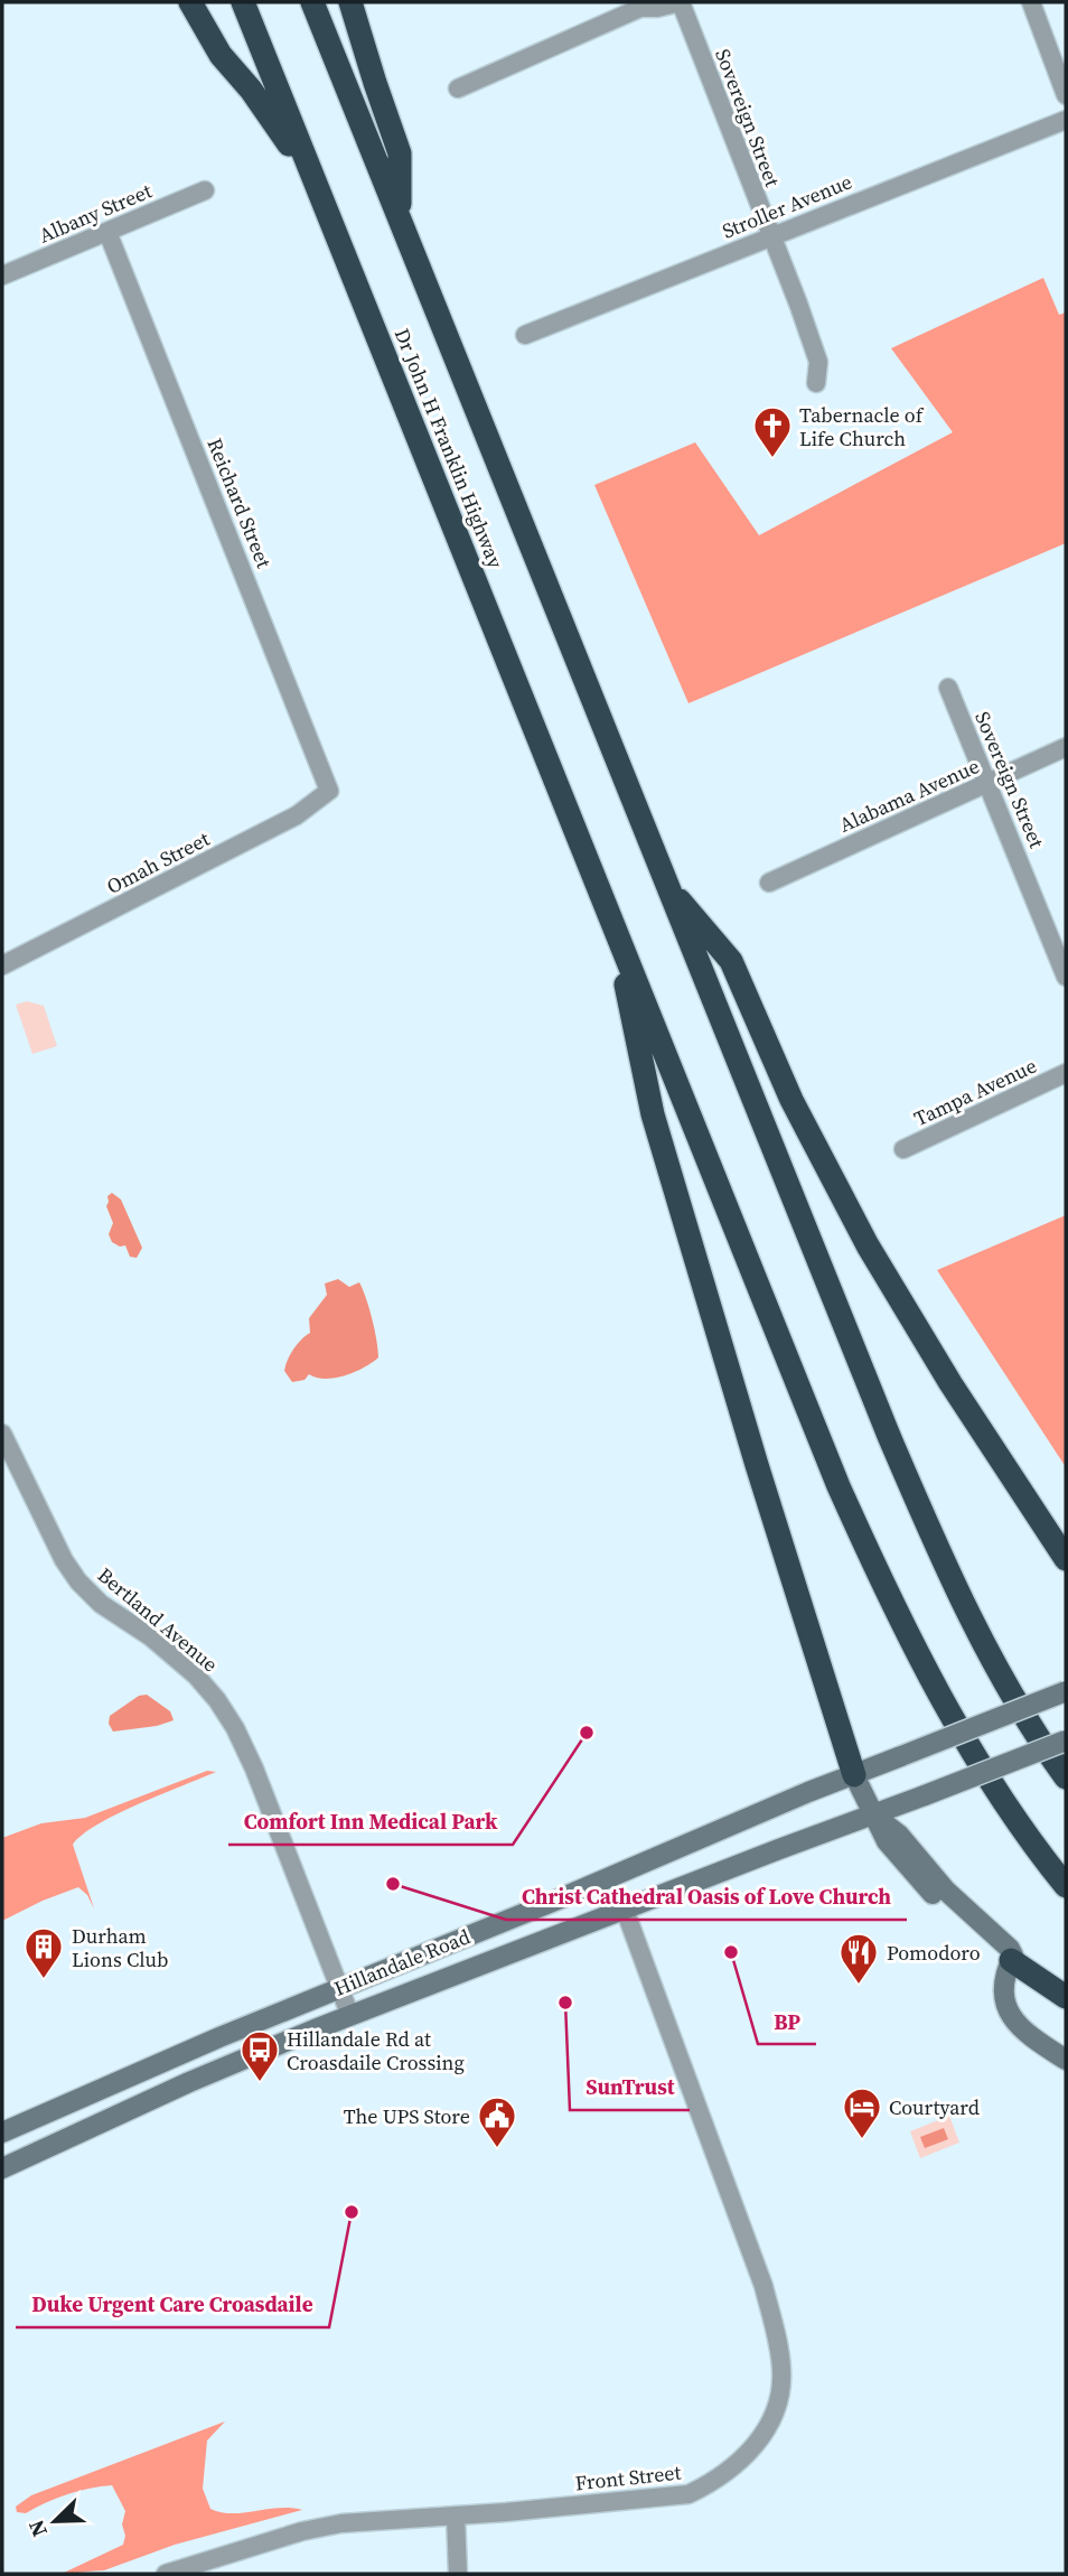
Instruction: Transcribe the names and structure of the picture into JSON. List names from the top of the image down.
{
  "streets": {
    "highway": ["Dr John H Franklin Highway"],
    "main road": ["Hillandale Road"],
    "street": [
      "Sovereign Street",
      "Stroller Avenue",
      "Albany Street",
      "Reichard Street",
      "Alabama Avenue",
      "Omah Street",
      "Tampa Avenue",
      "Bertland Avenue",
      "Front Street"
    ]
  },
  "crossings": [
    ["Sovereign Street", "Stroller Avenue"],
    ["Sovereign Street", "Alabama Avenue"],
    ["Albany Street", "Reichard Street"],
    ["Reichard Street", "Omah Street"],
    ["Bertland Avenue", "Hillandale Road"],
    ["Hillandale Road", "Front Street"]
  ],
  "places": {
    "church": ["Tabernacle of Life Church"],
    "other": [
      "Comfort Inn Medical Park",
      "Christ Cathedral Oasis of Love Church",
      "BP",
      "SunTrust",
      "Duke Urgent Care Croasdaile"
    ],
    "building": ["Durham Lions Club"],
    "restaurant": ["Pomodoro"],
    "bus stop": ["Hillandale Rd at Croasdaile Crossing"],
    "hotel": ["Courtyard"],
    "public building": ["The UPS Store"]
  },
  "north": "bottom left"
}
